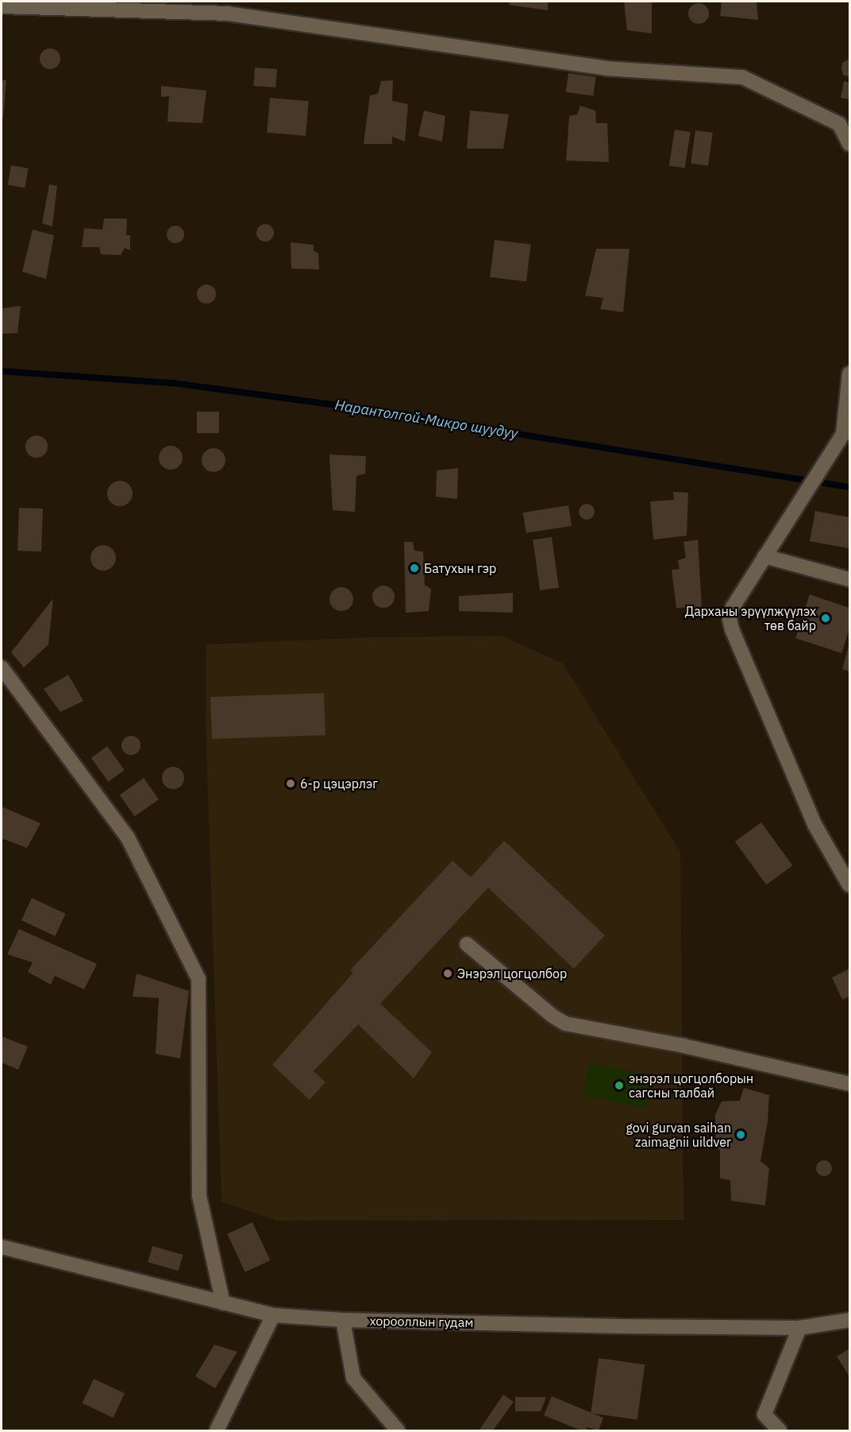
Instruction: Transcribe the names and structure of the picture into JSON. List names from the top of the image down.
{
  "streets": {
    "main road": ["хорооллын гудам"]
  },
  "water": ["Нарантолгой-Микро шуудуу"],
  "places": [
    "Батухын гэр",
    "Дарханы эрүүлжүүлэх төв байр",
    "6-р цэцэрлэг",
    "Энэрэл цогцолбор",
    "энэрэл цогцолборын сагсны талбай",
    "govi gurvan saihan zaimagnii uildver"
  ]
}
